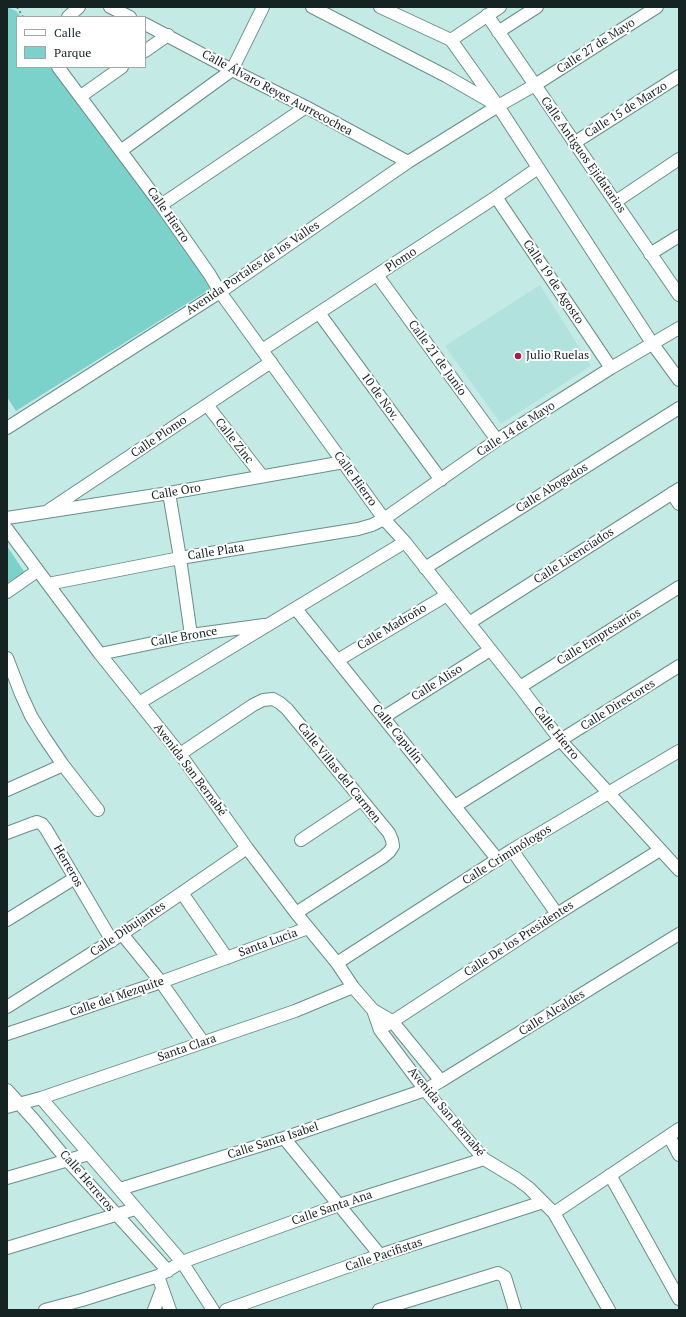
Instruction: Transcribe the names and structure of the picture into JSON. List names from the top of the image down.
{
  "streets": {
    "street": [
      "Calle 27 de Mayo",
      "Calle Álvaro Reyes Aurrecochea",
      "Calle 15 de Marzo",
      "Calle Antiguos Ejidatarios",
      "Calle Hierro",
      "Plomo",
      "Avenida Portales de los Valles",
      "Calle 19 de Agosto",
      "Calle 21 de Junio",
      "10 de Nov.",
      "Calle 14 de Mayo",
      "Calle Plomo",
      "Calle Zinc",
      "Calle Abogados",
      "Calle Oro",
      "Calle Plata",
      "Calle Licenciados",
      "Calle Madroño",
      "Calle Bronce",
      "Calle Empresarios",
      "Calle Aliso",
      "Calle Directores",
      "Calle Capulín",
      "Avenida San Bernabé",
      "Calle Villas del Carmen",
      "Calle Criminólogos",
      "Herreros",
      "Calle Dibujantes",
      "Calle De los Presidentes",
      "Santa Lucia",
      "Calle del Mezquite",
      "Calle Alcaldes",
      "Santa Clara",
      "Calle Santa Isabel",
      "Calle Herreros",
      "Calle Santa Ana",
      "Calle Pacifistas"
    ]
  },
  "crossings": [
    ["Calle 27 de Mayo", "Calle Antiguos Ejidatarios"],
    ["Calle 27 de Mayo", "Avenida Portales de los Valles"],
    ["Calle Álvaro Reyes Aurrecochea", "Avenida Portales de los Valles"],
    ["Calle 15 de Marzo", "Calle Antiguos Ejidatarios"],
    ["Calle Hierro", "Plomo"],
    ["Calle Hierro", "Avenida Portales de los Valles"],
    ["Calle Hierro", "Calle 14 de Mayo"],
    ["Calle Hierro", "Calle Plomo"],
    ["Calle Hierro", "Calle Abogados"],
    ["Calle Hierro", "Calle Oro"],
    ["Calle Hierro", "Calle Plata"],
    ["Calle Hierro", "Calle Licenciados"],
    ["Calle Hierro", "Calle Madroño"],
    ["Calle Hierro", "Calle Bronce"],
    ["Calle Hierro", "Calle Empresarios"],
    ["Calle Hierro", "Calle Aliso"],
    ["Calle Hierro", "Calle Directores"],
    ["Calle Hierro", "Calle Criminólogos"],
    ["Calle Hierro", "Calle De los Presidentes"],
    ["Plomo", "Calle 19 de Agosto"],
    ["Plomo", "Calle 21 de Junio"],
    ["Plomo", "10 de Nov."],
    ["Calle 19 de Agosto", "Calle 14 de Mayo"],
    ["Calle 21 de Junio", "Calle 14 de Mayo"],
    ["10 de Nov.", "Calle 14 de Mayo"],
    ["Calle 14 de Mayo", "Calle Plata"],
    ["Calle Plomo", "Calle Zinc"],
    ["Calle Plomo", "Calle Oro"],
    ["Calle Zinc", "Calle Oro"],
    ["Calle Plata", "Avenida San Bernabé"],
    ["Calle Madroño", "Calle Capulín"],
    ["Calle Bronce", "Calle Capulín"],
    ["Calle Bronce", "Avenida San Bernabé"],
    ["Calle Aliso", "Calle Capulín"],
    ["Calle Directores", "Calle Capulín"],
    ["Calle Capulín", "Calle Criminólogos"],
    ["Avenida San Bernabé", "Calle Villas del Carmen"],
    ["Avenida San Bernabé", "Calle Criminólogos"],
    ["Avenida San Bernabé", "Calle Dibujantes"],
    ["Avenida San Bernabé", "Calle De los Presidentes"],
    ["Avenida San Bernabé", "Santa Lucia"],
    ["Avenida San Bernabé", "Calle Alcaldes"],
    ["Avenida San Bernabé", "Santa Clara"],
    ["Avenida San Bernabé", "Calle Santa Isabel"],
    ["Avenida San Bernabé", "Calle Santa Ana"],
    ["Avenida San Bernabé", "Calle Pacifistas"],
    ["Herreros", "Calle Dibujantes"],
    ["Santa Lucia", "Calle del Mezquite"],
    ["Calle Alcaldes", "Calle Santa Isabel"],
    ["Santa Clara", "Calle Herreros"],
    ["Calle Santa Isabel", "Calle Herreros"],
    ["Calle Herreros", "Calle Santa Ana"]
  ],
  "places": ["Julio Ruelas"],
  "legend": ["Calle", "Parque"]
}
